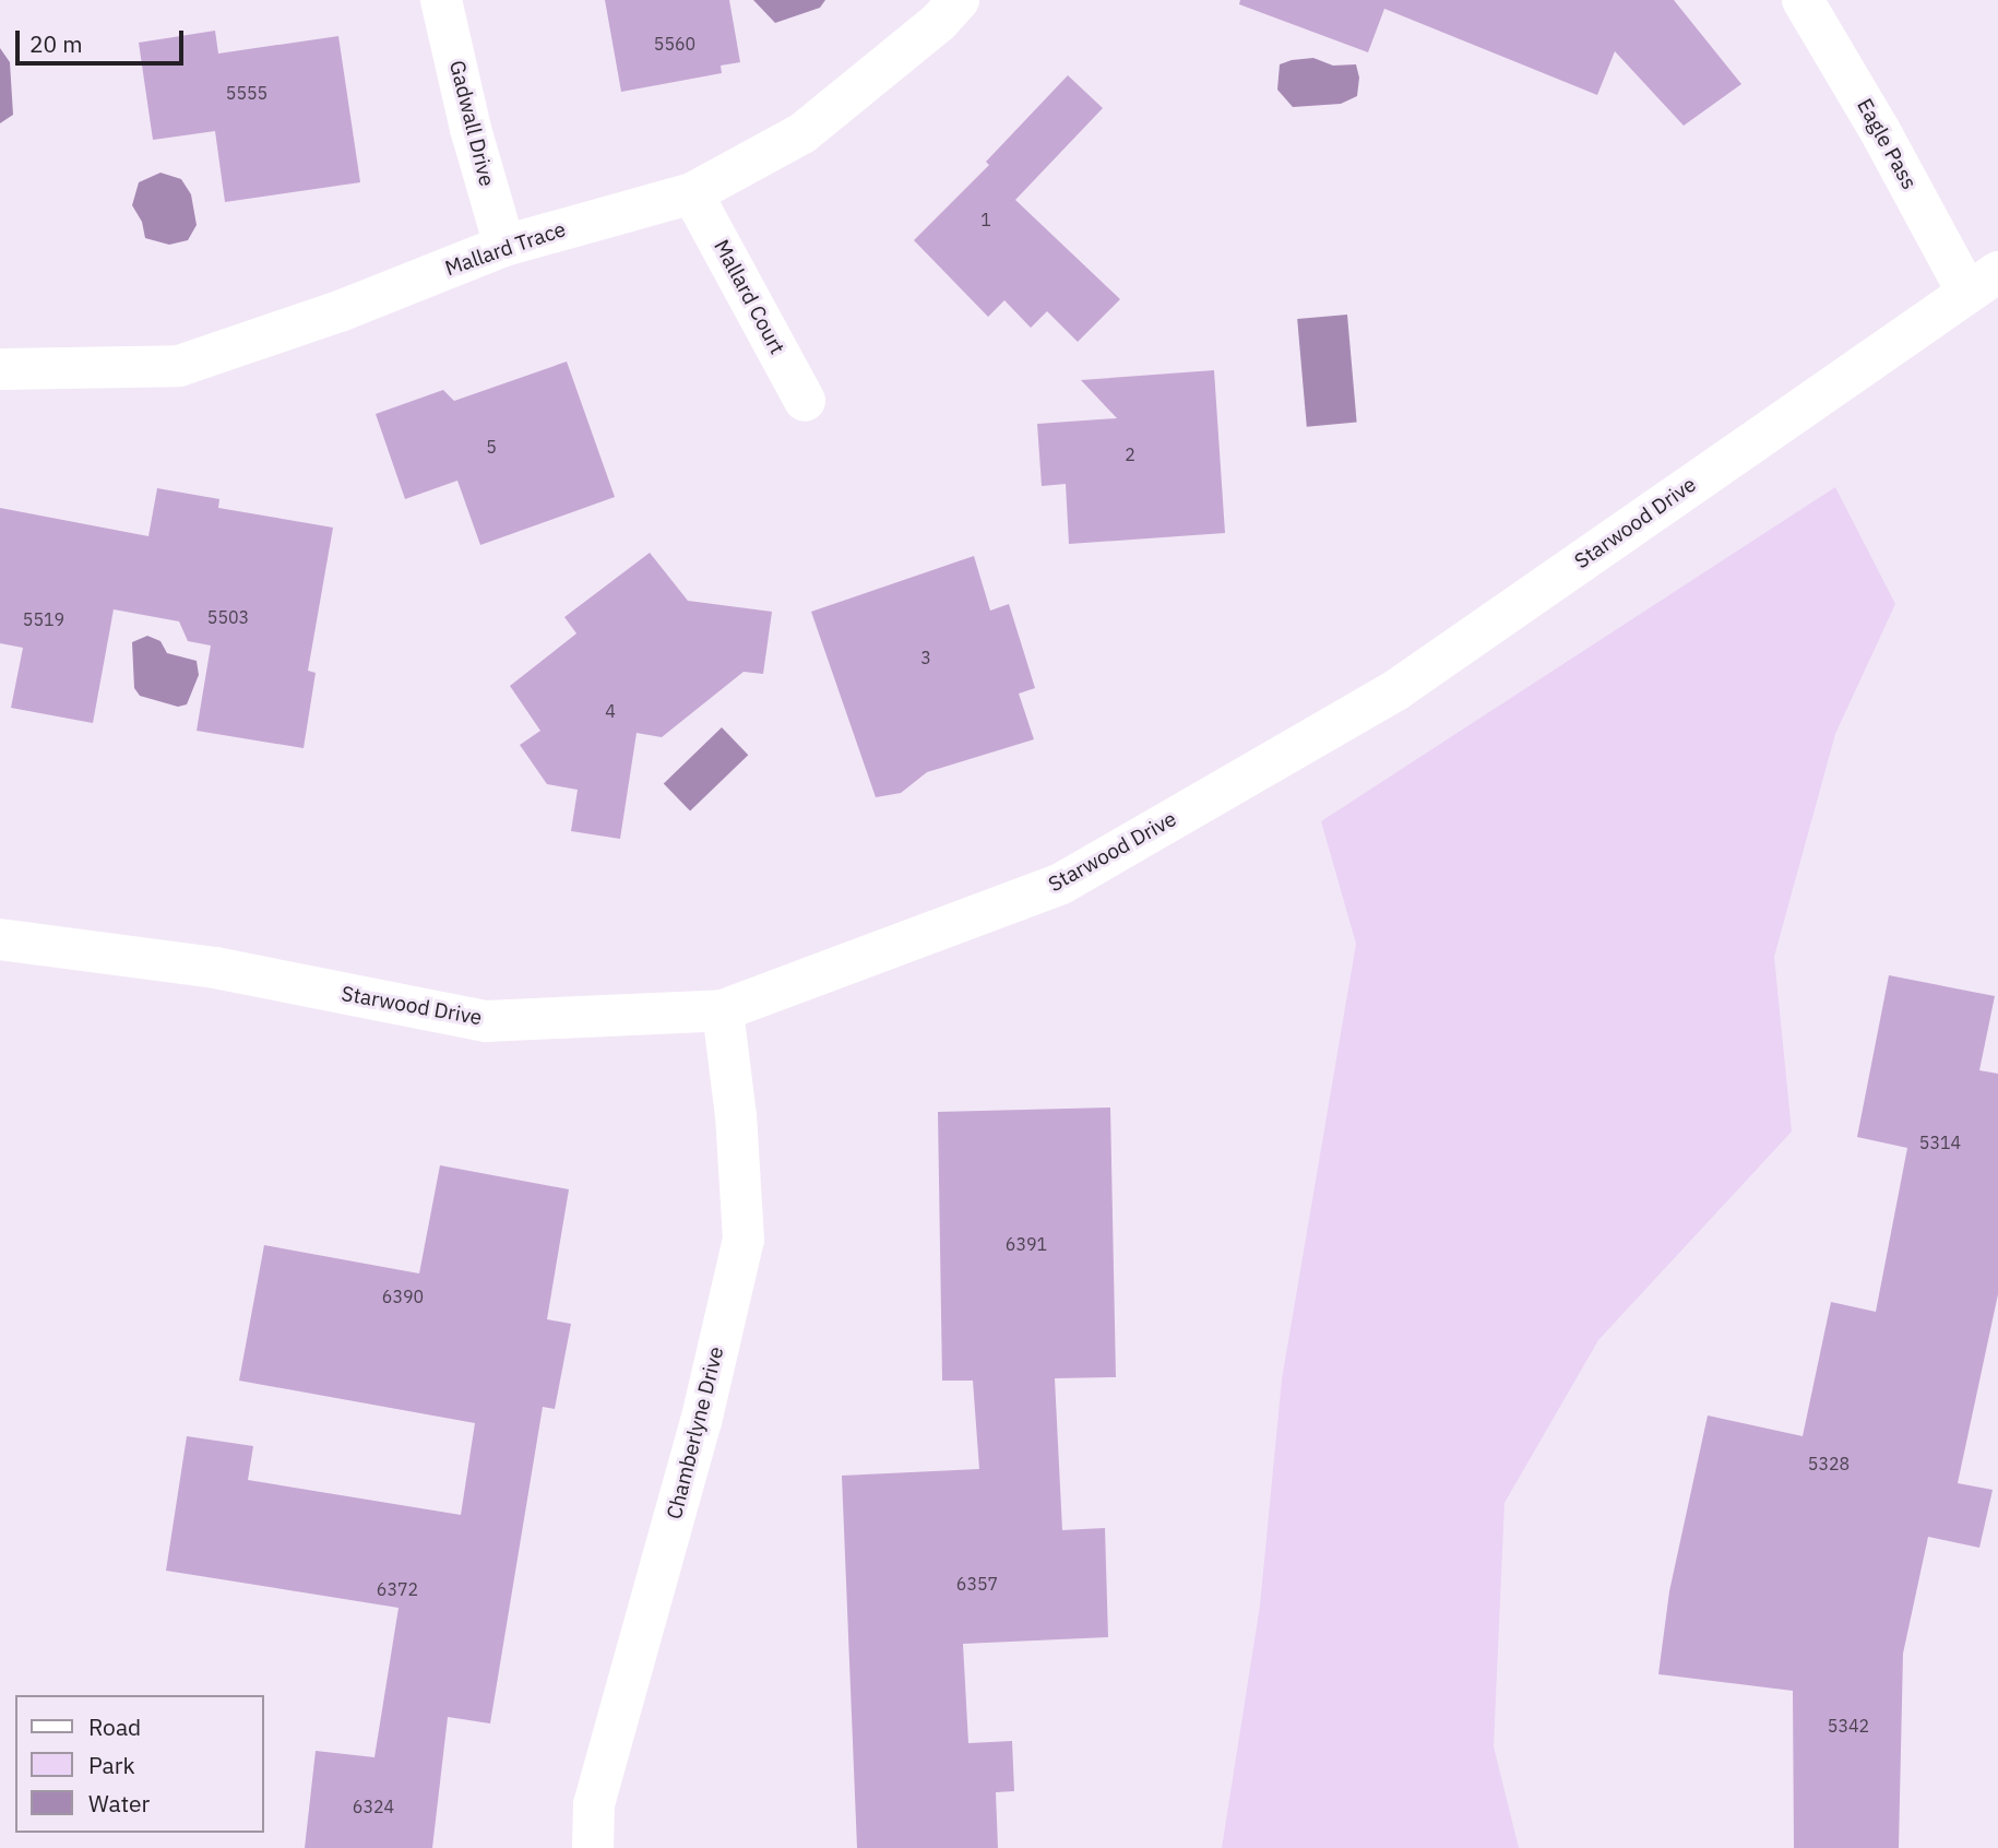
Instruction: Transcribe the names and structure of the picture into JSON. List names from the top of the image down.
{
  "streets": {
    "street": [
      "Gadwall Drive",
      "Eagle Pass",
      "Mallard Trace",
      "Mallard Court",
      "Starwood Drive",
      "Chamberlyne Drive"
    ]
  },
  "crossings": [
    ["Gadwall Drive", "Mallard Trace"],
    ["Eagle Pass", "Starwood Drive"],
    ["Mallard Trace", "Mallard Court"],
    ["Starwood Drive", "Chamberlyne Drive"]
  ],
  "house_numbers": [
    "5560",
    "5555",
    "1",
    "5",
    "2",
    "5503",
    "5519",
    "3",
    "4",
    "5314",
    "6391",
    "6390",
    "5328",
    "6357",
    "6372",
    "5342",
    "6324"
  ],
  "legend": ["Road", "Park", "Water"],
  "scale_bar": "20 m"
}
